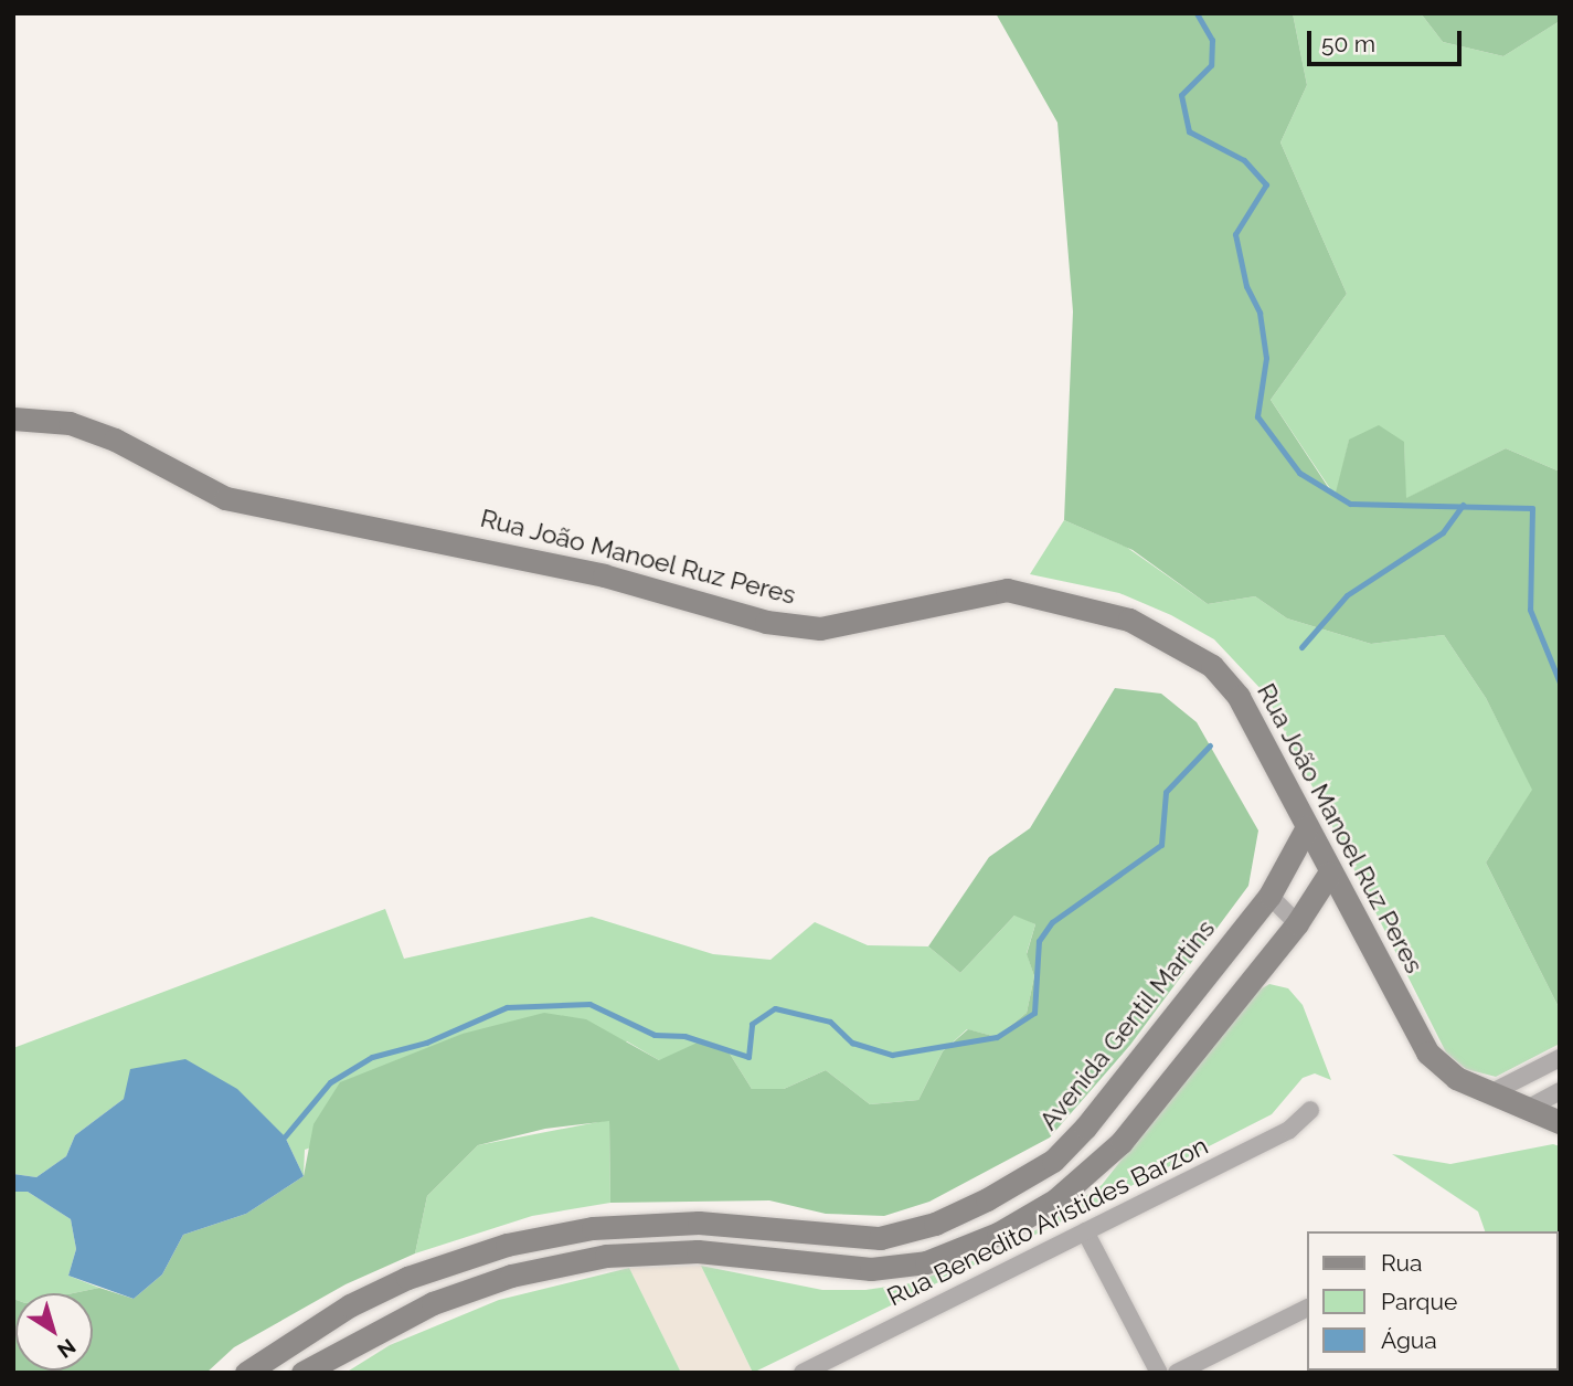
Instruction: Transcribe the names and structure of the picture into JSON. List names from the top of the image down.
{
  "streets": {
    "main road": ["Rua João Manoel Ruz Peres", "Avenida Gentil Martins"],
    "street": ["Rua Benedito Aristides Barzon"]
  },
  "crossings": [
    ["Rua João Manoel Ruz Peres", "Avenida Gentil Martins"]
  ],
  "legend": ["Rua", "Parque", "Água"],
  "scale_bar": "50 m",
  "north": "bottom right"
}
